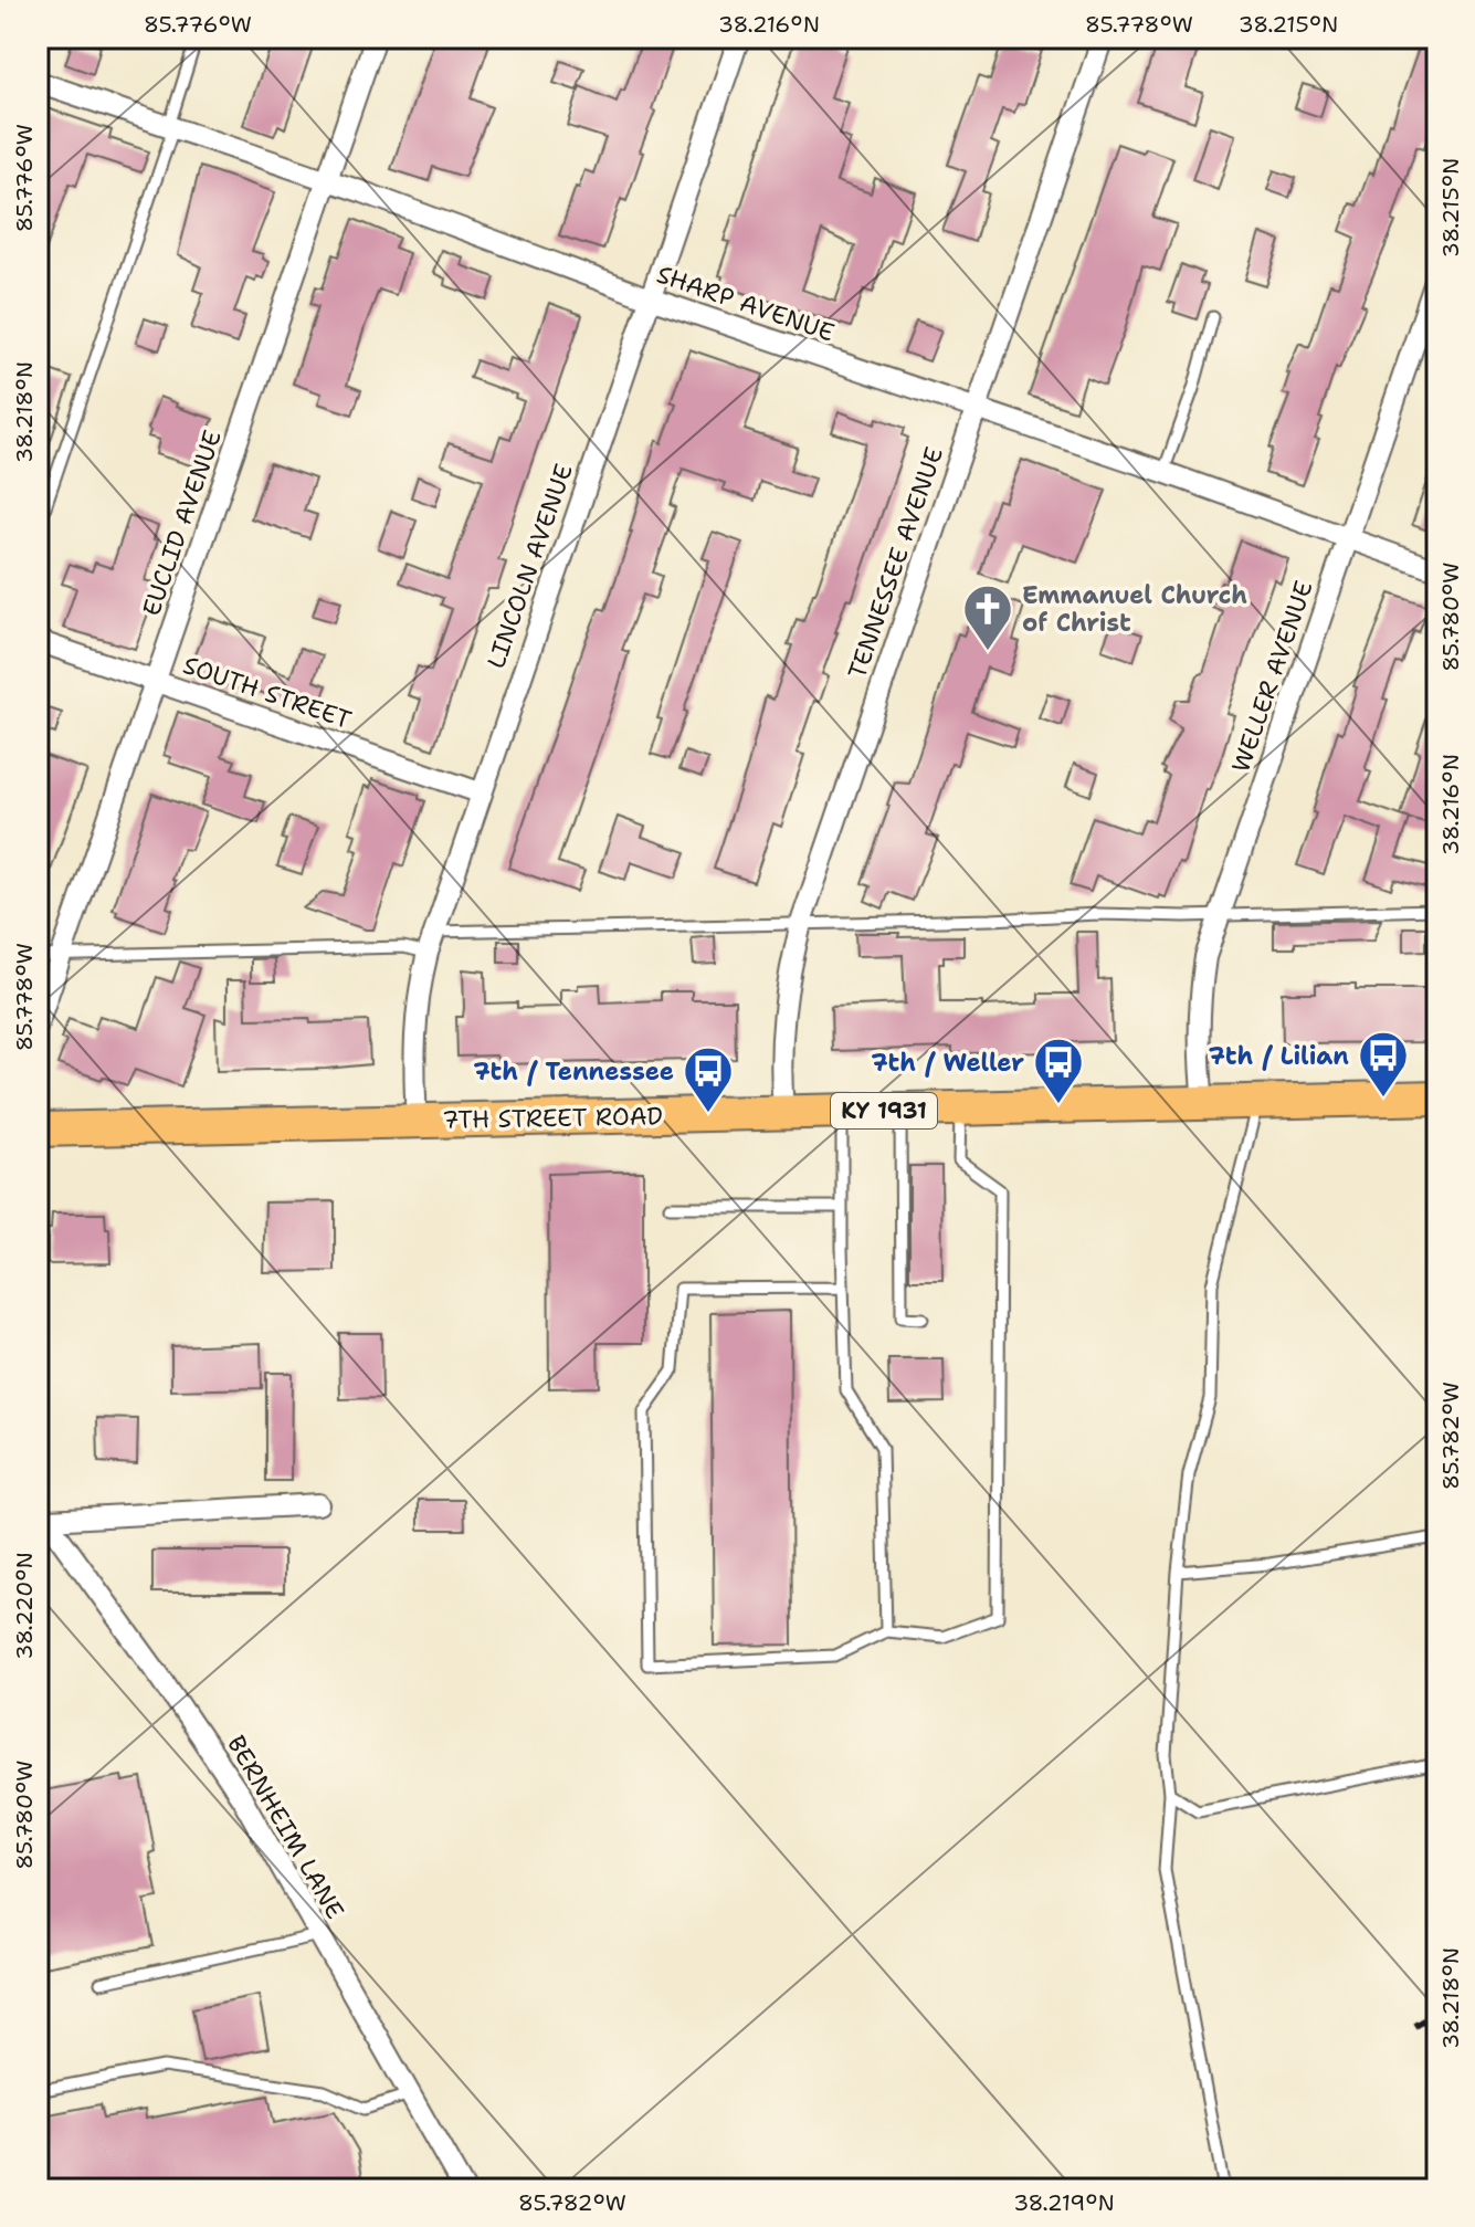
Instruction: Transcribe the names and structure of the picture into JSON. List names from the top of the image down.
{
  "streets": {
    "main road": ["KY 1931", "7TH STREET ROAD"],
    "street": [
      "SHARP AVENUE",
      "EUCLID AVENUE",
      "TENNESSEE AVENUE",
      "LINCOLN AVENUE",
      "WELLER AVENUE",
      "SOUTH STREET",
      "BERNHEIM LANE"
    ]
  },
  "crossings": [
    ["SHARP AVENUE", "EUCLID AVENUE"],
    ["SHARP AVENUE", "TENNESSEE AVENUE"],
    ["SHARP AVENUE", "LINCOLN AVENUE"],
    ["SHARP AVENUE", "WELLER AVENUE"],
    ["EUCLID AVENUE", "SOUTH STREET"],
    ["TENNESSEE AVENUE", "7TH STREET ROAD"],
    ["LINCOLN AVENUE", "SOUTH STREET"],
    ["LINCOLN AVENUE", "7TH STREET ROAD"],
    ["WELLER AVENUE", "7TH STREET ROAD"]
  ],
  "places": {
    "church": ["Emmanuel Church of Christ"],
    "bus stop": ["7th / Lilian", "7th / Weller", "7th / Tennessee"]
  },
  "coordinates": [
    "85.776°W",
    "38.216°N",
    "85.778°W",
    "38.215°N",
    "38.218°N",
    "85.780°W",
    "85.782°W",
    "38.220°N",
    "38.219°N"
  ]
}
